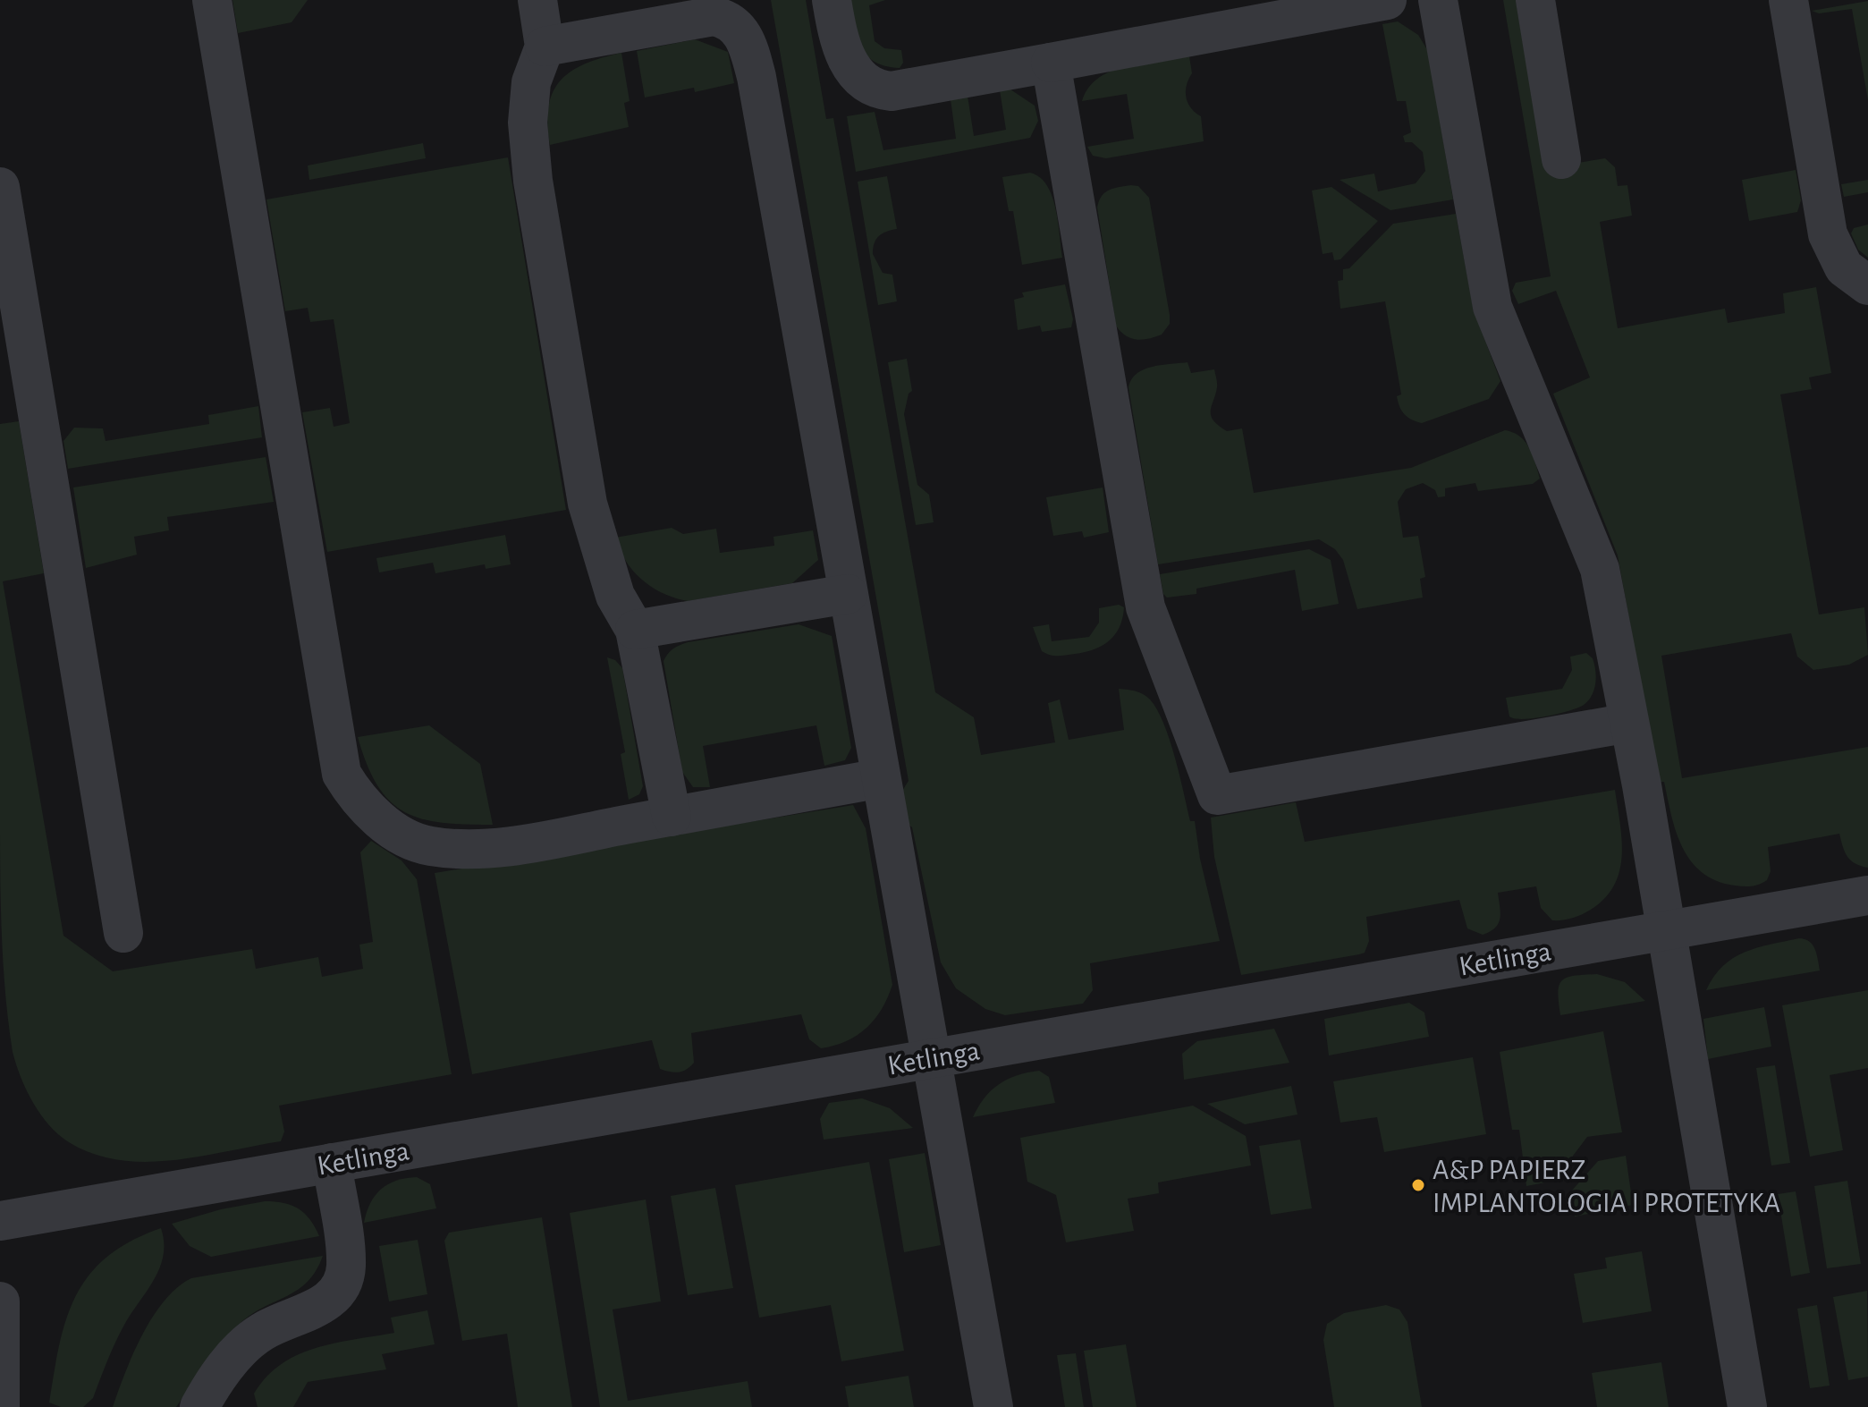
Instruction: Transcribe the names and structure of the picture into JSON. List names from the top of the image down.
{
  "streets": {
    "street": ["Ketlinga"]
  },
  "places": ["A&P PAPIERZ IMPLANTOLOGIA I PROTETYKA"]
}
